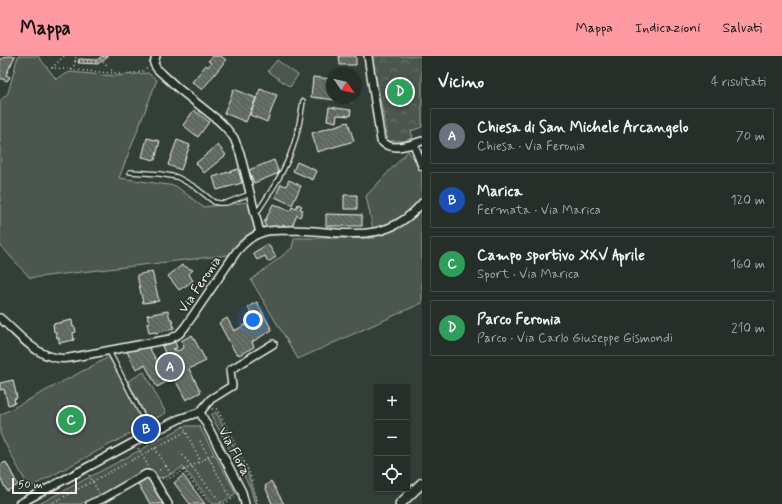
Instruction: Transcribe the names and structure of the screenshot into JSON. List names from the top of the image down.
{
  "streets": {
    "street": ["Via Feronia", "Via Flora"]
  },
  "scale_bar": "50 m",
  "north": "bottom right",
  "page": {
    "header": "Mappa",
    "nav": ["Mappa", "Indicazioni", "Salvati"],
    "heading": ["Vicino", "4 risultati"],
    "pins": [
      "D",
      "A",
      "C",
      "B"
    ],
    "list": [
      {
        "mark": "A",
        "name": "Chiesa di San Michele Arcangelo",
        "note": "Chiesa · Via Feronia",
        "value": "70 m"
      },
      {
        "mark": "B",
        "name": "Marica",
        "note": "Fermata · Via Marica",
        "value": "120 m"
      },
      {
        "mark": "C",
        "name": "Campo sportivo XXV Aprile",
        "note": "Sport · Via Marica",
        "value": "160 m"
      },
      {
        "mark": "D",
        "name": "Parco Feronia",
        "note": "Parco · Via Carlo Giuseppe Gismondi",
        "value": "210 m"
      }
    ],
    "map_buttons": ["+", "−"],
    "scale": "50 m"
  }
}
